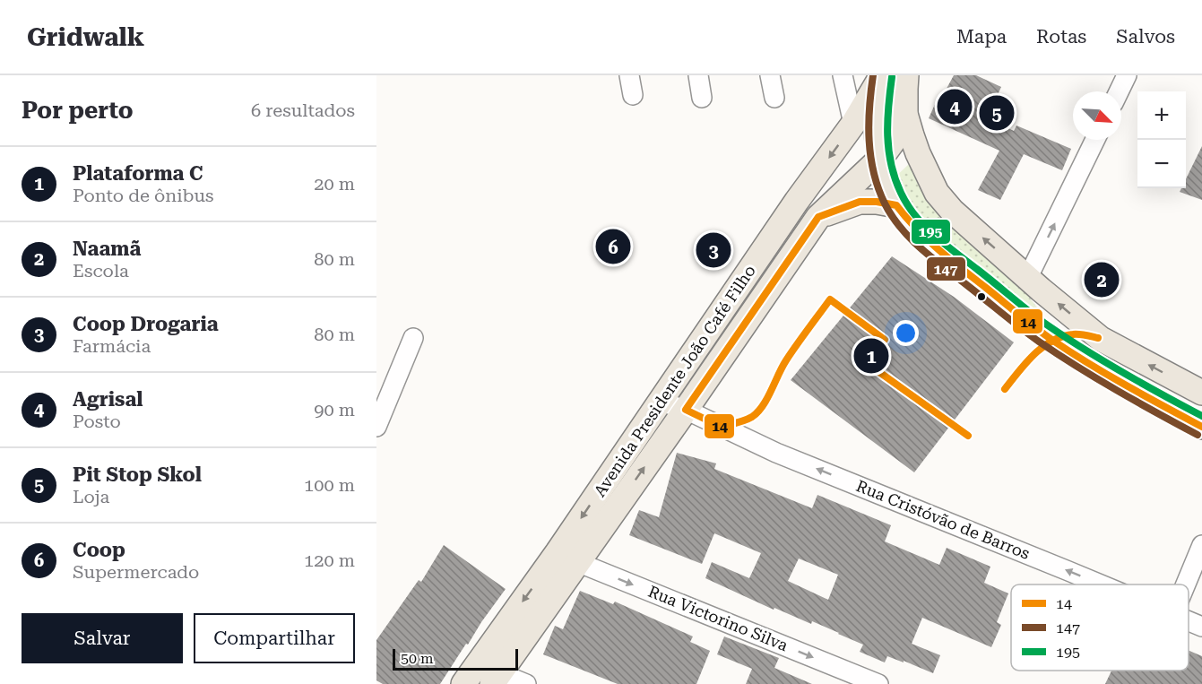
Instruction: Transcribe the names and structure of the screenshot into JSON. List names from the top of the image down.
{
  "streets": {
    "main road": ["Avenida Presidente João Café Filho"],
    "street": ["Rua Cristóvão de Barros", "Rua Victorino Silva"]
  },
  "crossings": [
    ["Avenida Presidente João Café Filho", "Rua Cristóvão de Barros"],
    ["Avenida Presidente João Café Filho", "Rua Victorino Silva"]
  ],
  "one_way": ["Rua Cristóvão de Barros", "Rua Victorino Silva"],
  "lines": ["transit line 147", "transit line 195", "transit line 14"],
  "legend": ["14", "147", "195"],
  "scale_bar": "50 m",
  "north": "bottom right",
  "page": {
    "header": "Gridwalk",
    "nav": ["Mapa", "Rotas", "Salvos"],
    "heading": ["Por perto", "6 resultados"],
    "pins": [
      "4",
      "5",
      "6",
      "3",
      "2",
      "1"
    ],
    "map_buttons": ["+", "−"],
    "list": [
      {
        "mark": "1",
        "name": "Plataforma C",
        "note": "Ponto de ônibus",
        "value": "20 m"
      },
      {
        "mark": "2",
        "name": "Naamã",
        "note": "Escola",
        "value": "80 m"
      },
      {
        "mark": "3",
        "name": "Coop Drogaria",
        "note": "Farmácia",
        "value": "80 m"
      },
      {
        "mark": "4",
        "name": "Agrisal",
        "note": "Posto",
        "value": "90 m"
      },
      {
        "mark": "5",
        "name": "Pit Stop Skol",
        "note": "Loja",
        "value": "100 m"
      },
      {
        "mark": "6",
        "name": "Coop",
        "note": "Supermercado",
        "value": "120 m"
      }
    ],
    "buttons": ["Salvar", "Compartilhar"],
    "scale": "50 m"
  }
}
